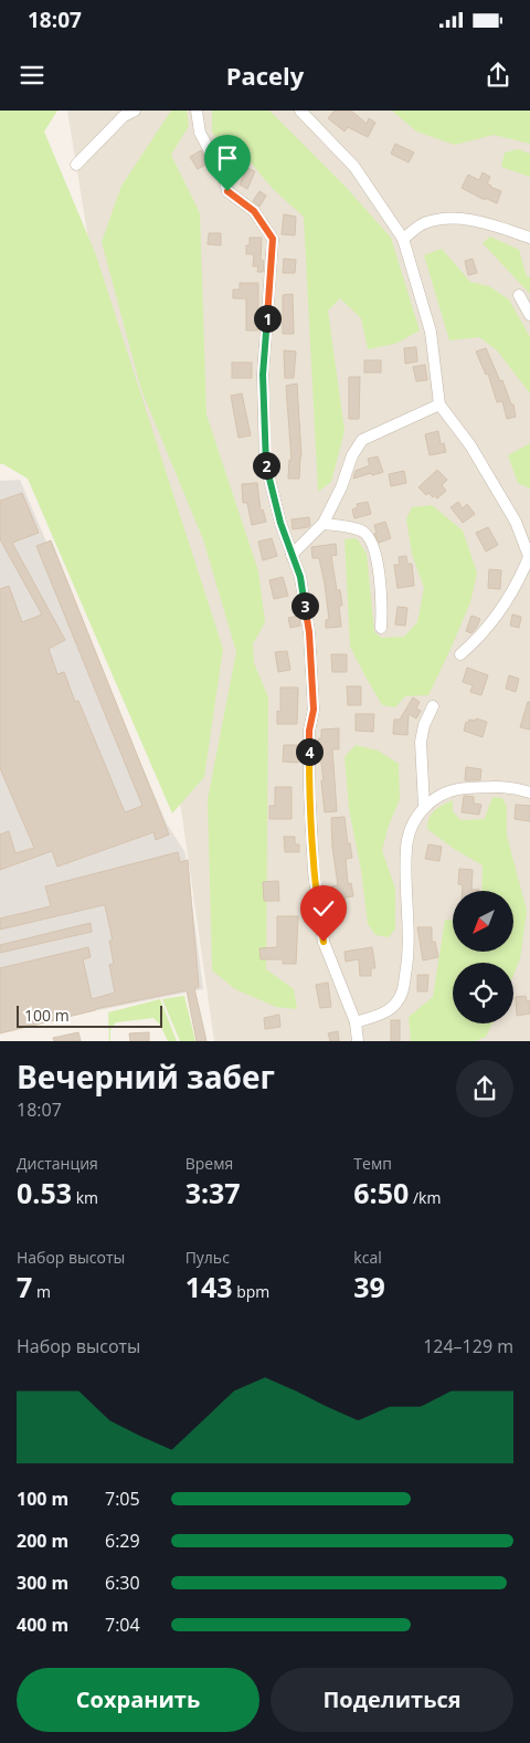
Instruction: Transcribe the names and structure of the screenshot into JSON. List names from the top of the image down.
{
  "scale_bar": "100 m",
  "north": "bottom left",
  "page": {
    "status": "18:07",
    "header": "Pacely",
    "pins": [
      "1",
      "2",
      "3",
      "4"
    ],
    "scale": "100 m",
    "heading": ["Вечерний забег", "18:07"],
    "stats": [
      ["Дистанция", "0.53 km"],
      ["Время", "3:37"],
      ["Темп", "6:50 /km"],
      ["Набор высоты", "7 m"],
      ["Пульс", "143 bpm"],
      ["kcal", "39"]
    ],
    "chart": ["Набор высоты", "124–129 m"],
    "list": [
      {
        "name": "100 m",
        "note": "7:05"
      },
      {
        "name": "200 m",
        "note": "6:29"
      },
      {
        "name": "300 m",
        "note": "6:30"
      },
      {
        "name": "400 m",
        "note": "7:04"
      }
    ],
    "buttons": ["Сохранить", "Поделиться"]
  }
}
